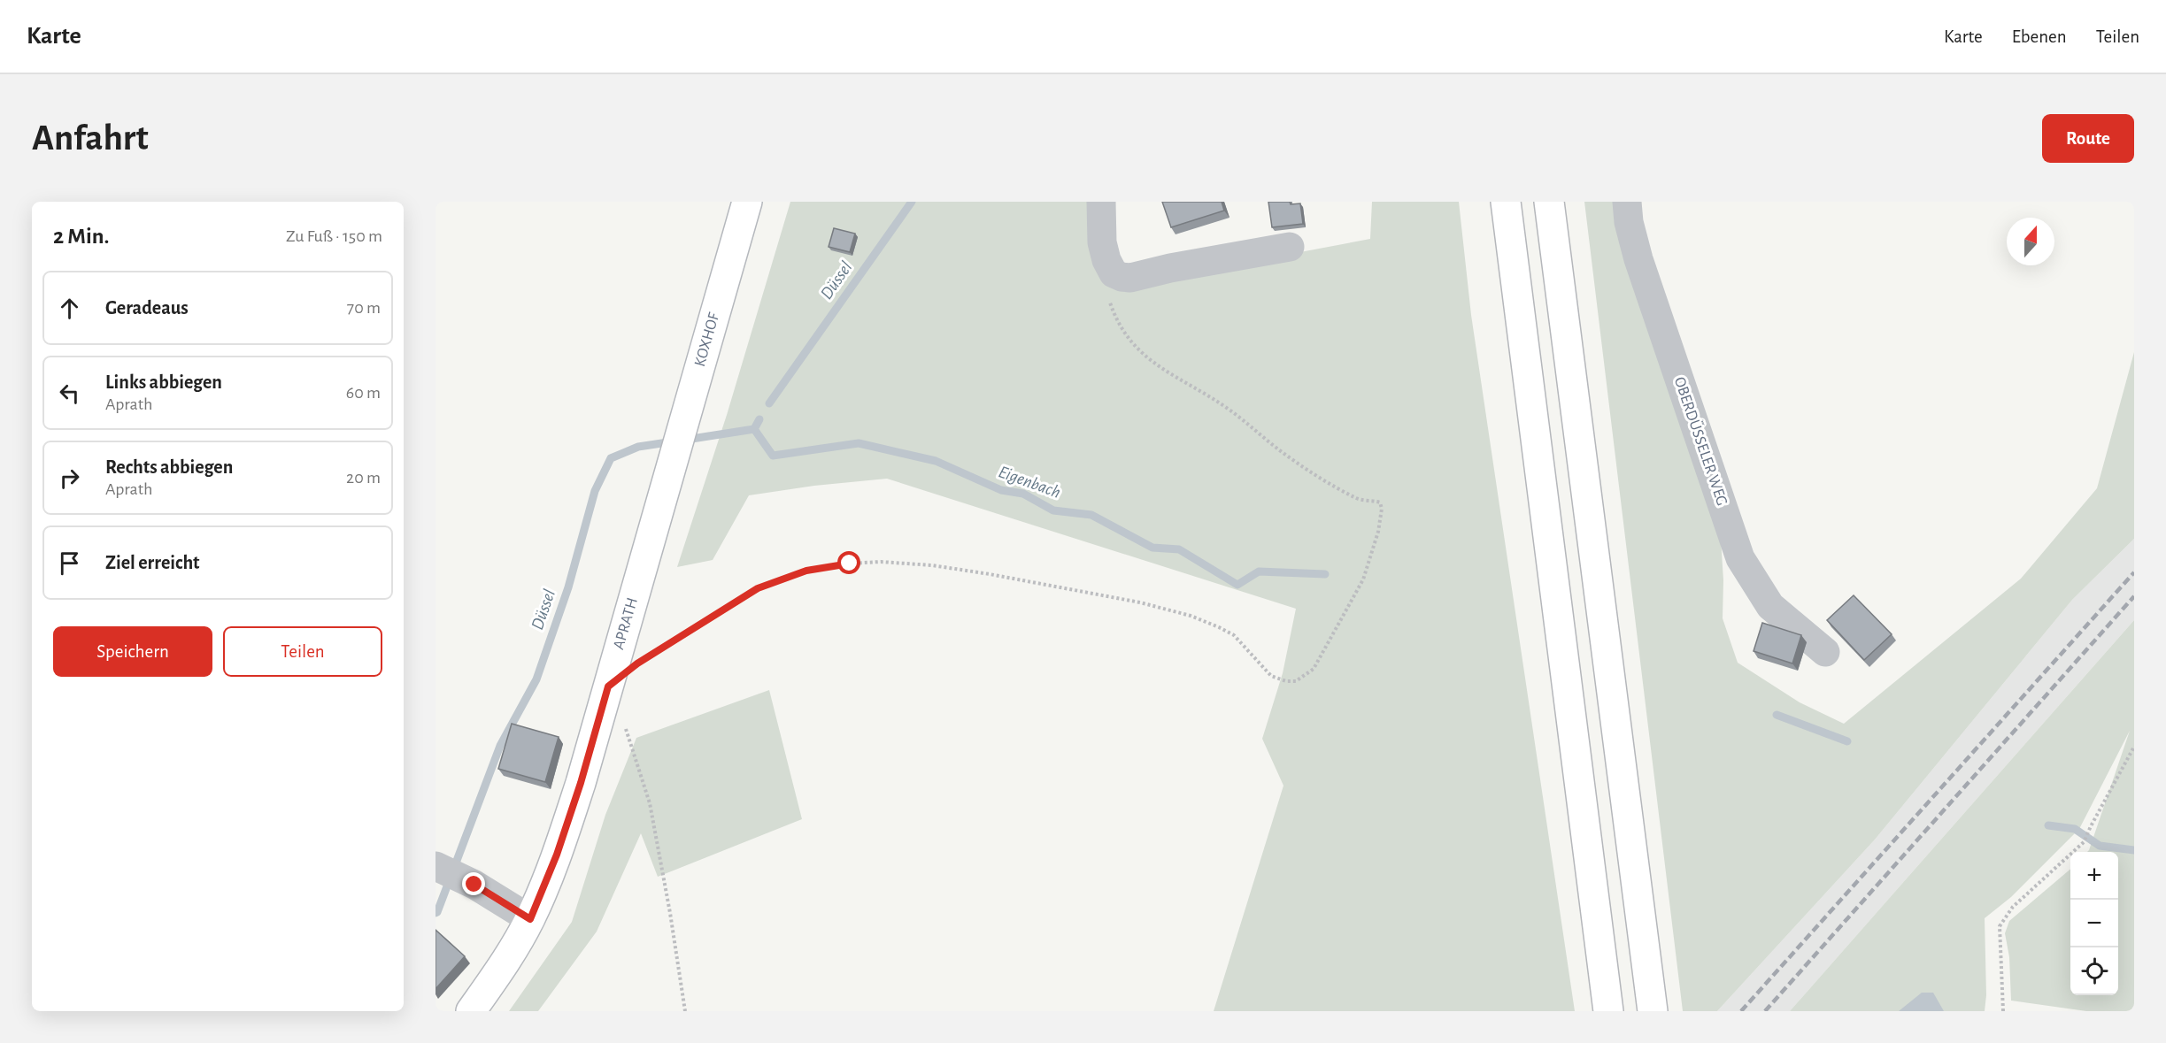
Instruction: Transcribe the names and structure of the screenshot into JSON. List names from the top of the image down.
{
  "streets": {
    "main road": ["KOXHOF", "APRATH"],
    "street": ["OBERDÜSSELER WEG"]
  },
  "crossings": [
    ["KOXHOF", "APRATH"]
  ],
  "water": ["Düssel", "Eigenbach"],
  "north": "top",
  "page": {
    "header": "Karte",
    "nav": ["Karte", "Ebenen", "Teilen"],
    "buttons": [
      "Route",
      ["Speichern", "Teilen"]
    ],
    "title": "Anfahrt",
    "heading": ["2 Min.", "Zu Fuß · 150 m"],
    "list": [
      ["Geradeaus", "70 m"],
      ["Links abbiegen", "Aprath", "60 m"],
      ["Rechts abbiegen", "Aprath", "20 m"],
      "Ziel erreicht"
    ],
    "map_buttons": ["+", "−"]
  }
}
